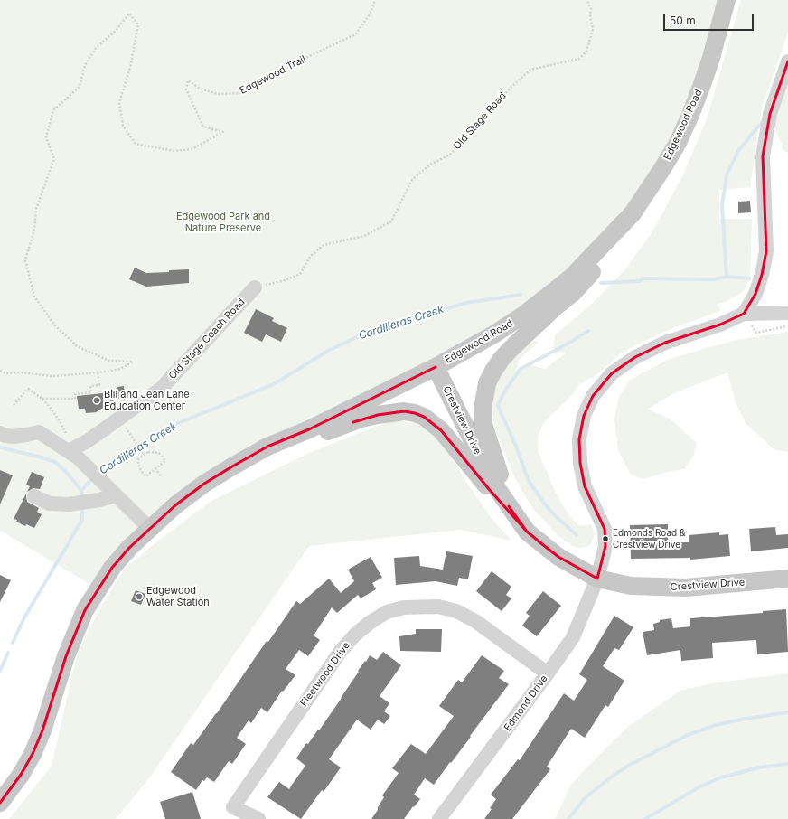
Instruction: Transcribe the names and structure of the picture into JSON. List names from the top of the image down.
{
  "streets": {
    "main road": ["Edgewood Road", "Crestview Drive"],
    "street": ["Old Stage Coach Road", "Fleetwood Drive", "Edmond Drive"],
    "path": ["Edgewood Trail", "Old Stage Road"]
  },
  "crossings": [
    ["Old Stage Road", "Old Stage Coach Road"],
    ["Edgewood Road", "Crestview Drive"],
    ["Crestview Drive", "Edmond Drive"],
    ["Fleetwood Drive", "Edmond Drive"]
  ],
  "water": ["Cordilleras Creek"],
  "parks": ["Edgewood Park and Nature Preserve"],
  "places": ["Bill and Jean Lane Education Center", "Edmonds Road & Crestview Drive", "Edgewood Water Station"],
  "scale_bar": "50 m"
}
